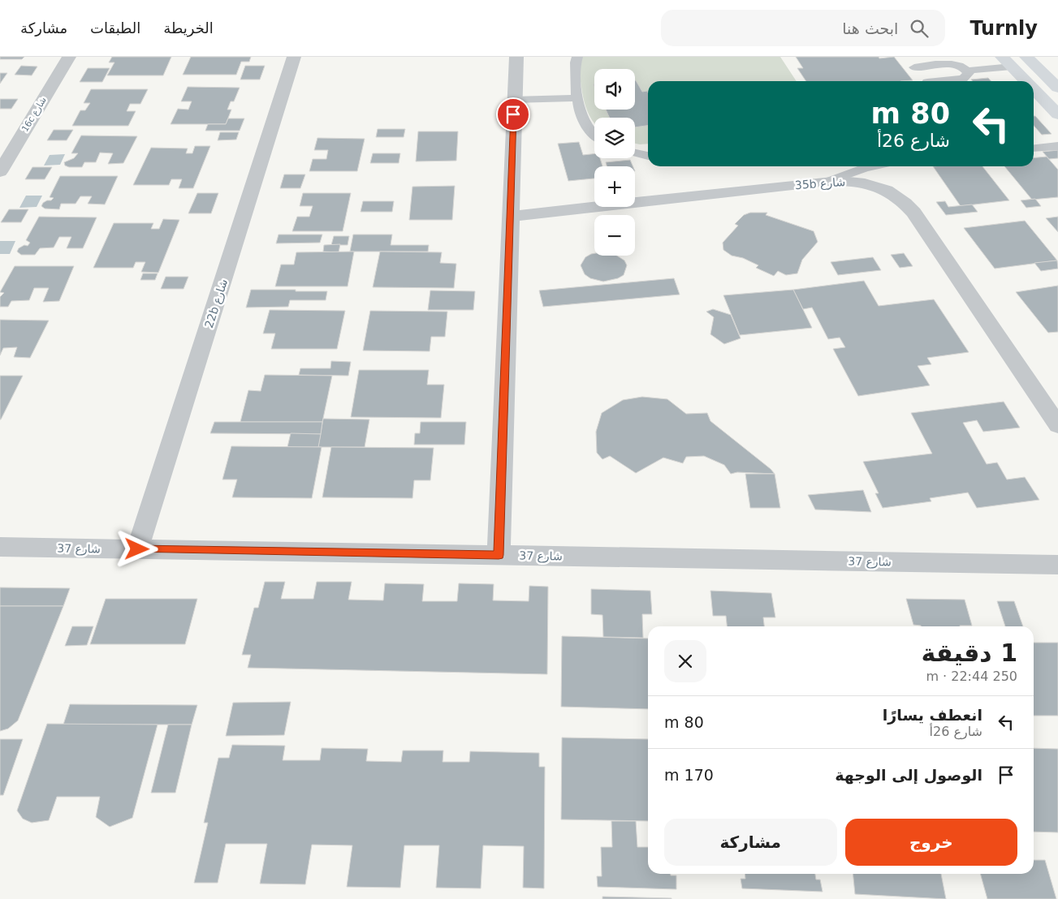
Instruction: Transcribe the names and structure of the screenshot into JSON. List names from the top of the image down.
{
  "streets": {
    "street": [
      "16c شارع",
      "35b شارع",
      "22b شارع",
      "شارع 37"
    ]
  },
  "crossings": [
    ["22b شارع", "شارع 37"]
  ],
  "page": {
    "header": "Turnly",
    "search": "ابحث هنا",
    "nav": ["الخريطة", "الطبقات", "مشاركة"],
    "map_buttons": ["+", "−"],
    "turn": ["80 m", "شارع 26أ"],
    "heading": ["1 دقيقة", "250 m · 22:44"],
    "list": [
      {
        "name": "انعطف يسارًا",
        "note": "شارع 26أ",
        "value": "80 m"
      },
      {
        "name": "الوصول إلى الوجهة",
        "value": "170 m"
      }
    ],
    "buttons": ["خروج", "مشاركة"]
  }
}
